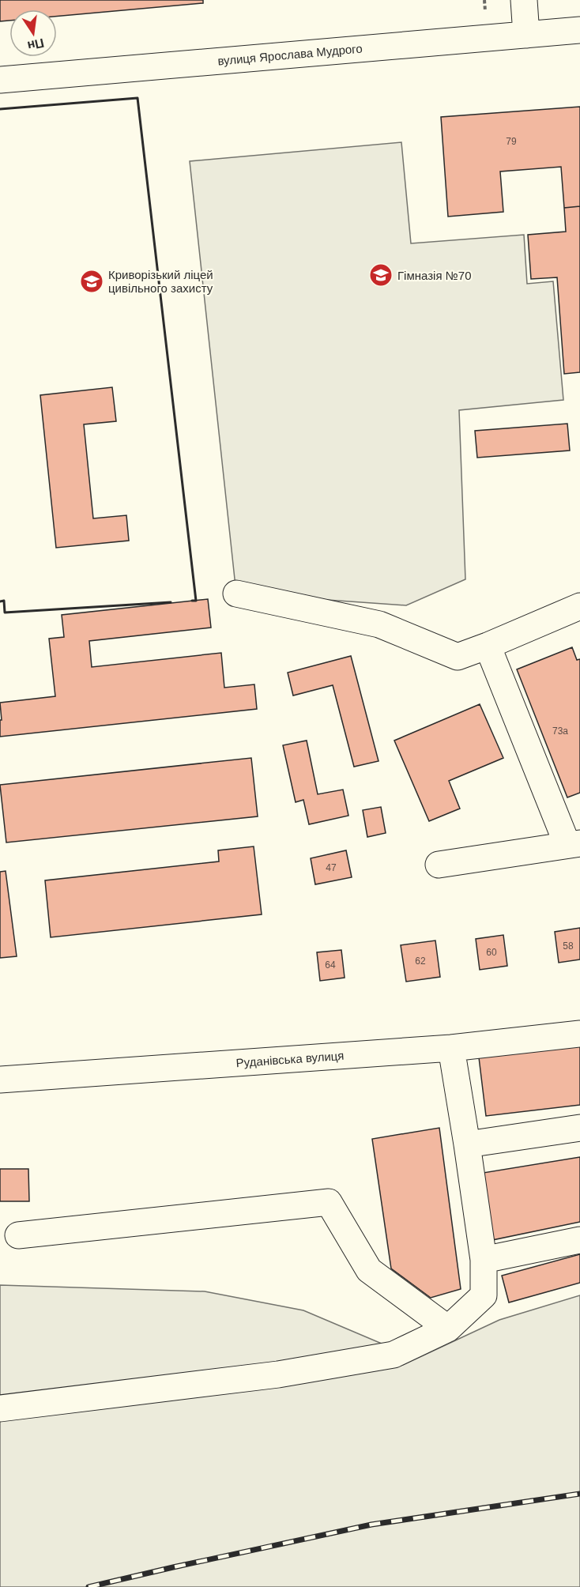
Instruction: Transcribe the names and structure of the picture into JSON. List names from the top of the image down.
{
  "streets": {
    "street": ["вулиця Ярослава Мудрого", "Руданівська вулиця"]
  },
  "places": {
    "school or university": ["Гімназія №70", "Криворізький ліцей цивільного захисту"]
  },
  "house_numbers": [
    "79",
    "73а",
    "47",
    "58",
    "60",
    "62",
    "64"
  ],
  "north": "bottom"
}
